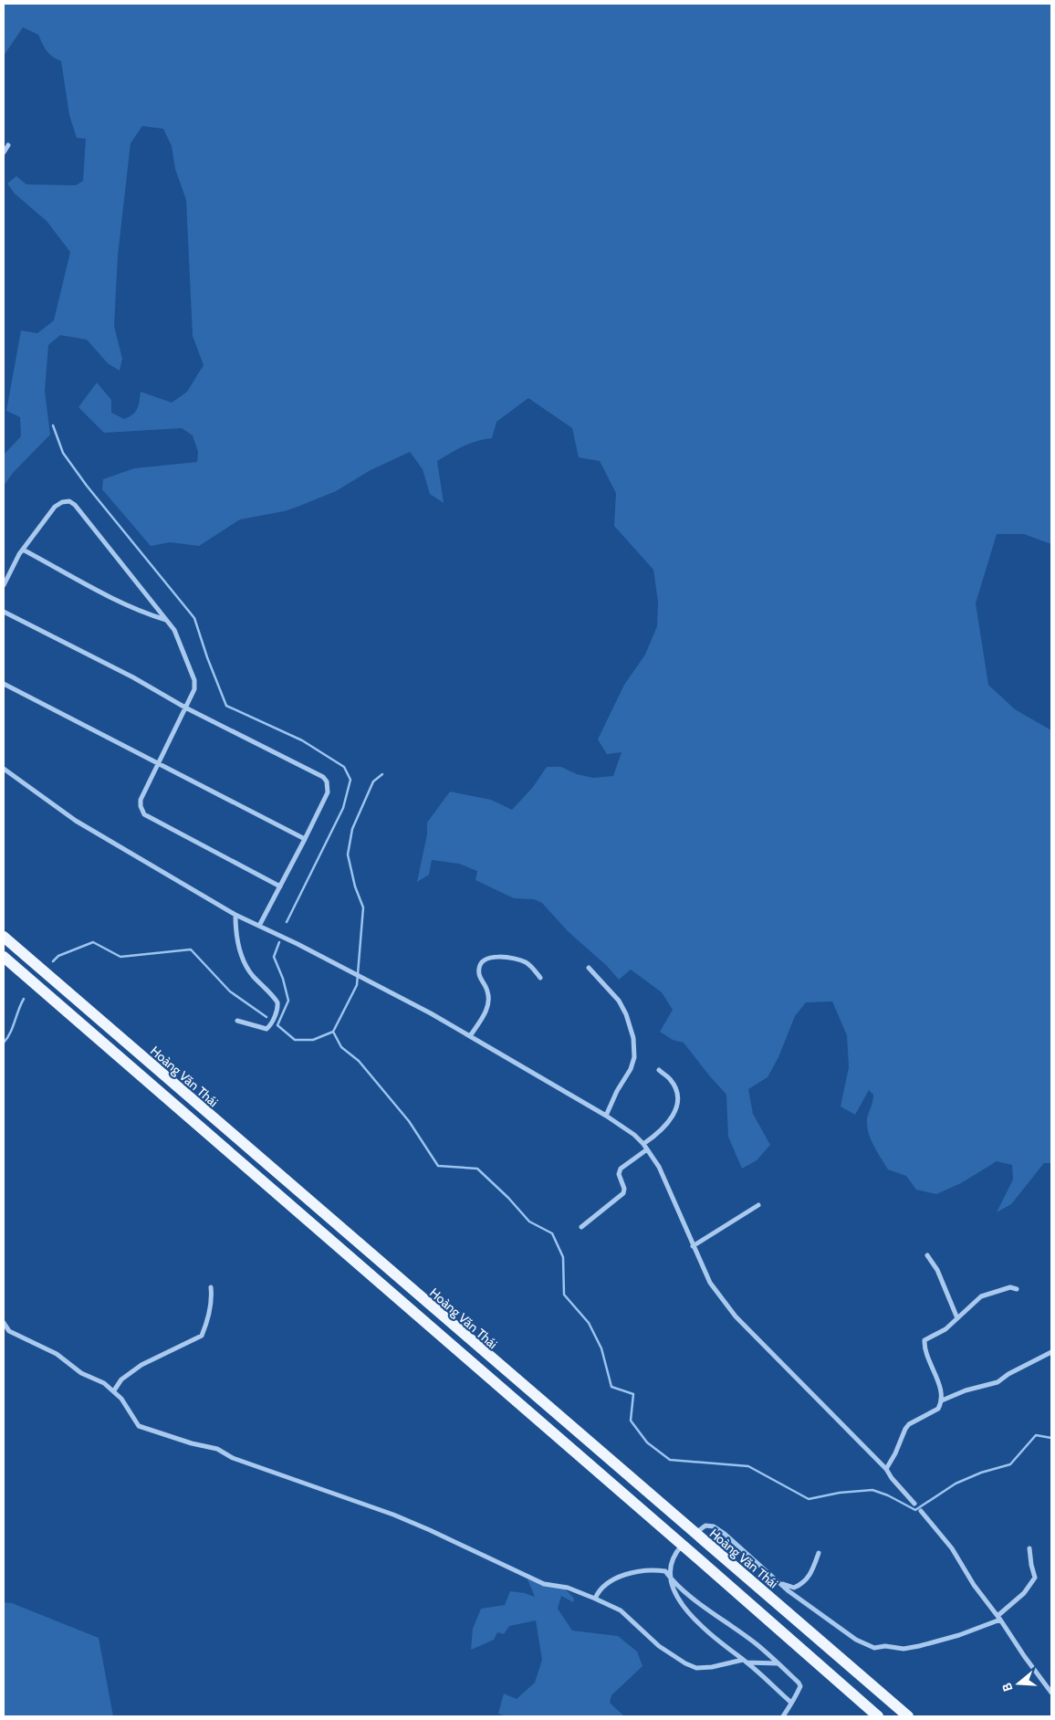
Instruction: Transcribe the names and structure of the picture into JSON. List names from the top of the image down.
{
  "streets": {
    "main road": ["Hoàng Văn Thái"]
  },
  "north": "left"
}
